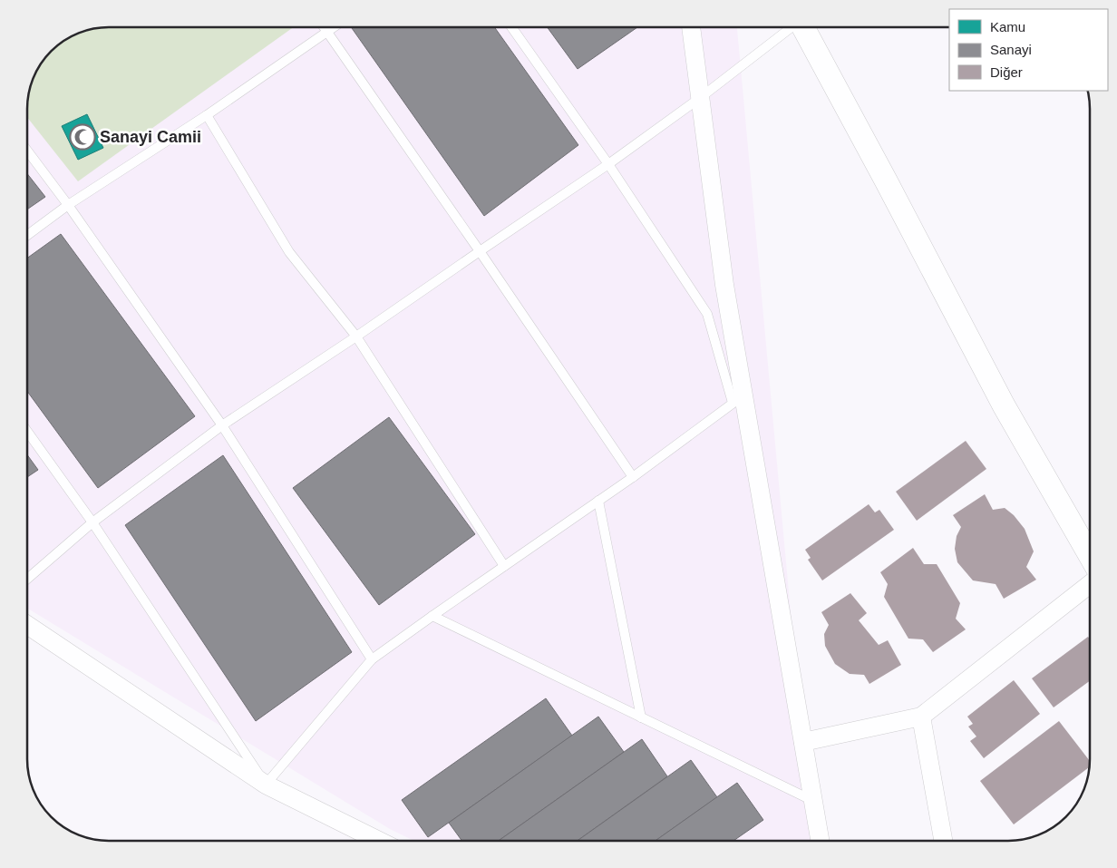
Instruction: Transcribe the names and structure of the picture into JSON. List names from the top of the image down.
{
  "places": {
    "mosque": ["Sanayi Camii"]
  },
  "legend": ["Kamu", "Sanayi", "Diğer"]
}
